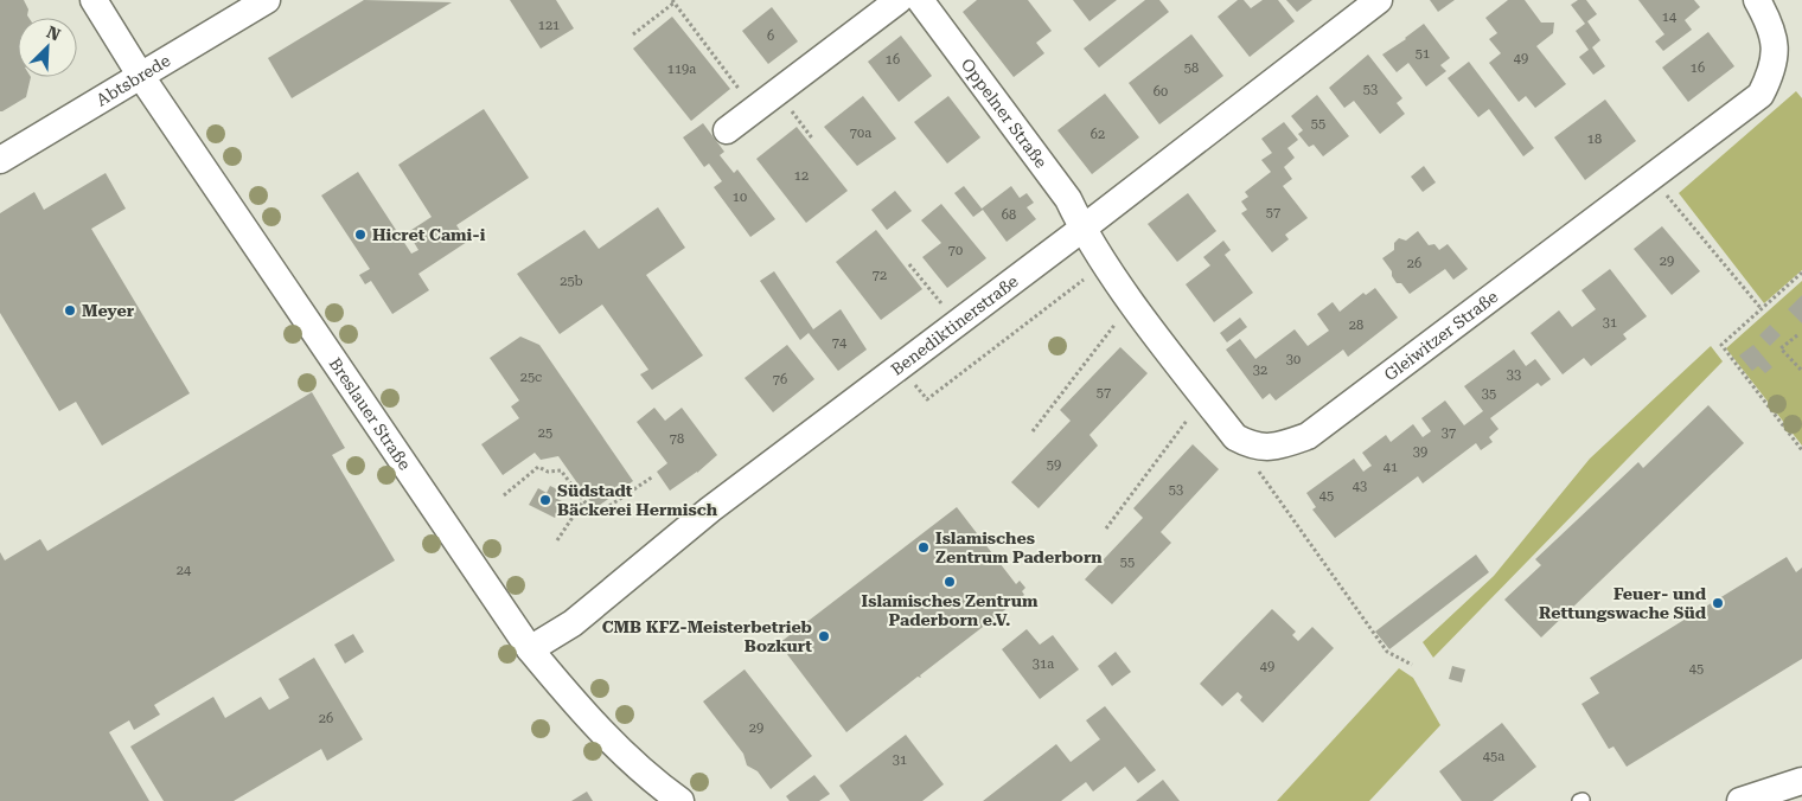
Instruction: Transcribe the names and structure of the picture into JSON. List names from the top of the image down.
{
  "streets": {
    "street": [
      "Abtsbrede",
      "Oppelner Straße",
      "Benediktinerstraße",
      "Gleiwitzer Straße",
      "Breslauer Straße"
    ]
  },
  "crossings": [
    ["Abtsbrede", "Breslauer Straße"],
    ["Oppelner Straße", "Benediktinerstraße"],
    ["Benediktinerstraße", "Breslauer Straße"]
  ],
  "places": [
    "Hicret Cami-i",
    "Meyer",
    "Südstadt Bäckerei Hermisch",
    "Islamisches Zentrum Paderborn",
    "Islamisches Zentrum Paderborn e.V.",
    "Feuer- und Rettungswache Süd",
    "CMB KFZ-Meisterbetrieb Bozkurt"
  ],
  "house_numbers": [
    "14",
    "121",
    "6",
    "51",
    "49",
    "16",
    "58",
    "16",
    "119a",
    "53",
    "60",
    "55",
    "70a",
    "62",
    "18",
    "12",
    "10",
    "57",
    "68",
    "70",
    "29",
    "26",
    "72",
    "25b",
    "31",
    "28",
    "74",
    "30",
    "32",
    "33",
    "25c",
    "76",
    "57",
    "35",
    "25",
    "37",
    "78",
    "39",
    "59",
    "41",
    "43",
    "53",
    "45",
    "55",
    "24",
    "31a",
    "49",
    "45",
    "26",
    "29",
    "45a",
    "31"
  ],
  "north": "top right"
}
